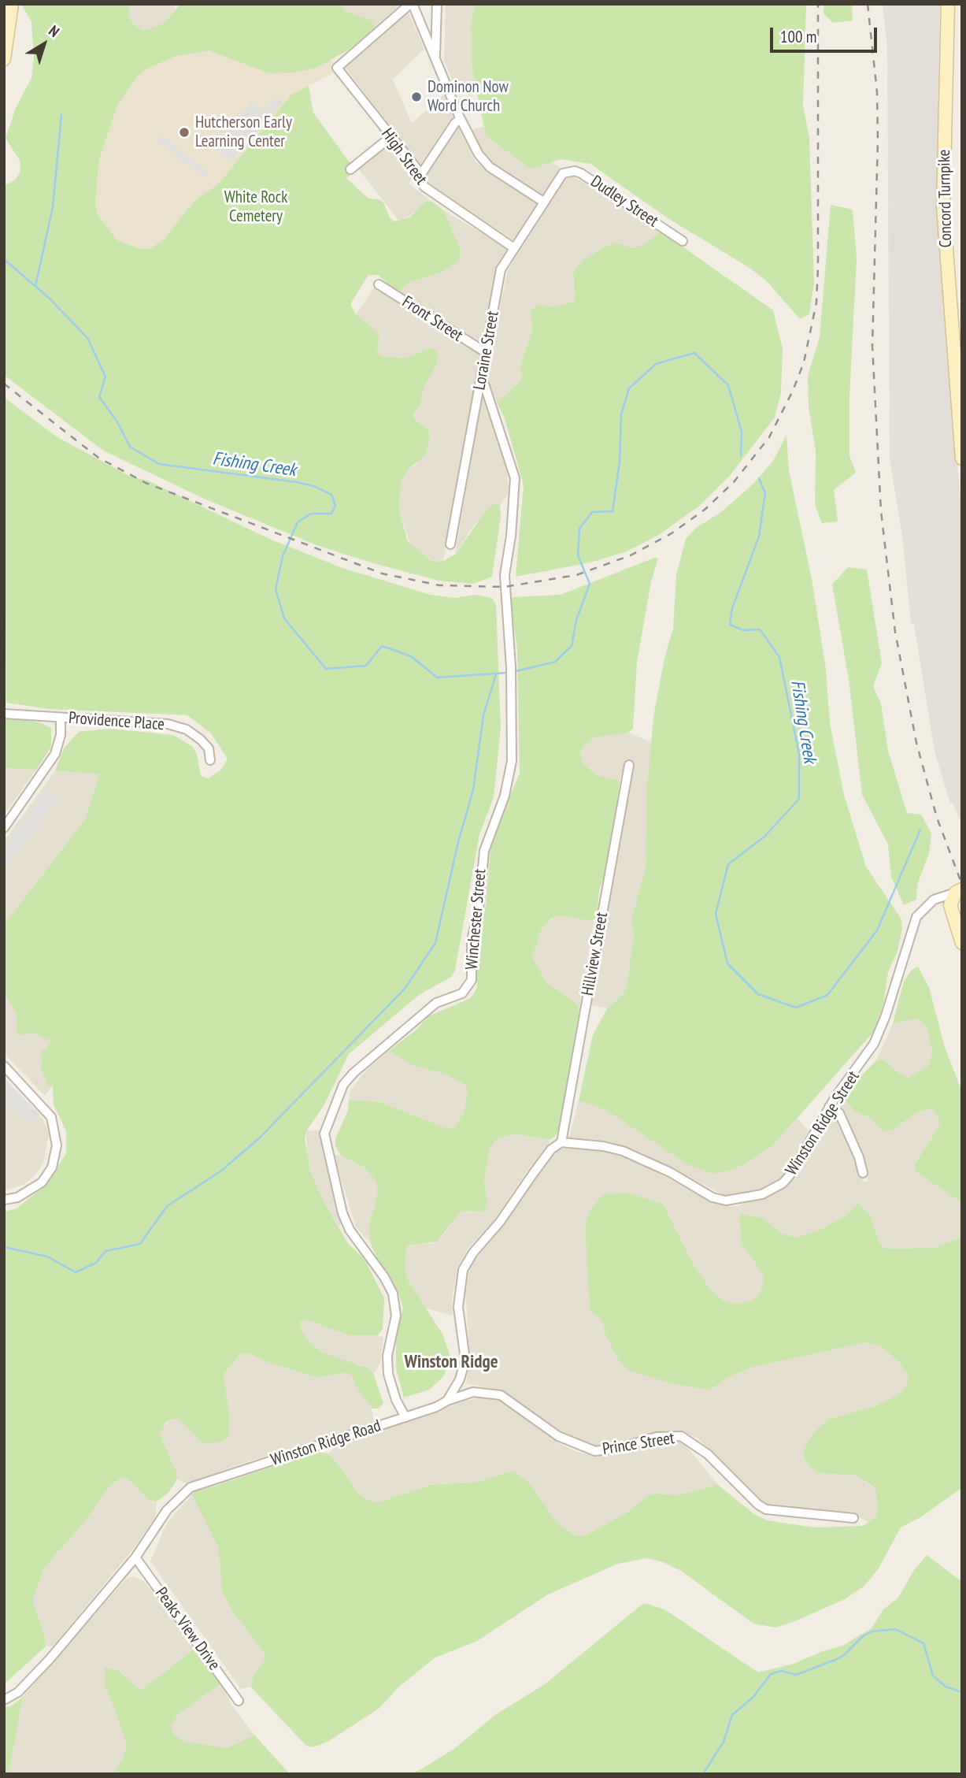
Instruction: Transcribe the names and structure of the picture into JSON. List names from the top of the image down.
{
  "streets": {
    "street": [
      "High Street",
      "Concord Turnpike",
      "Dudley Street",
      "Front Street",
      "Loraine Street",
      "Providence Place",
      "Winchester Street",
      "Hillview Street",
      "Winston Ridge Street",
      "Winston Ridge Road",
      "Prince Street",
      "Peaks View Drive"
    ]
  },
  "crossings": [
    ["High Street", "Loraine Street"],
    ["Dudley Street", "Loraine Street"],
    ["Front Street", "Loraine Street"],
    ["Loraine Street", "Winchester Street"],
    ["Winchester Street", "Winston Ridge Road"],
    ["Hillview Street", "Winston Ridge Street"],
    ["Winston Ridge Road", "Prince Street"],
    ["Winston Ridge Road", "Peaks View Drive"]
  ],
  "districts": ["Winston Ridge"],
  "water": ["Fishing Creek"],
  "parks": ["White Rock Cemetery"],
  "places": ["Dominon Now Word Church", "Hutcherson Early Learning Center"],
  "scale_bar": "100 m",
  "north": "top right"
}
